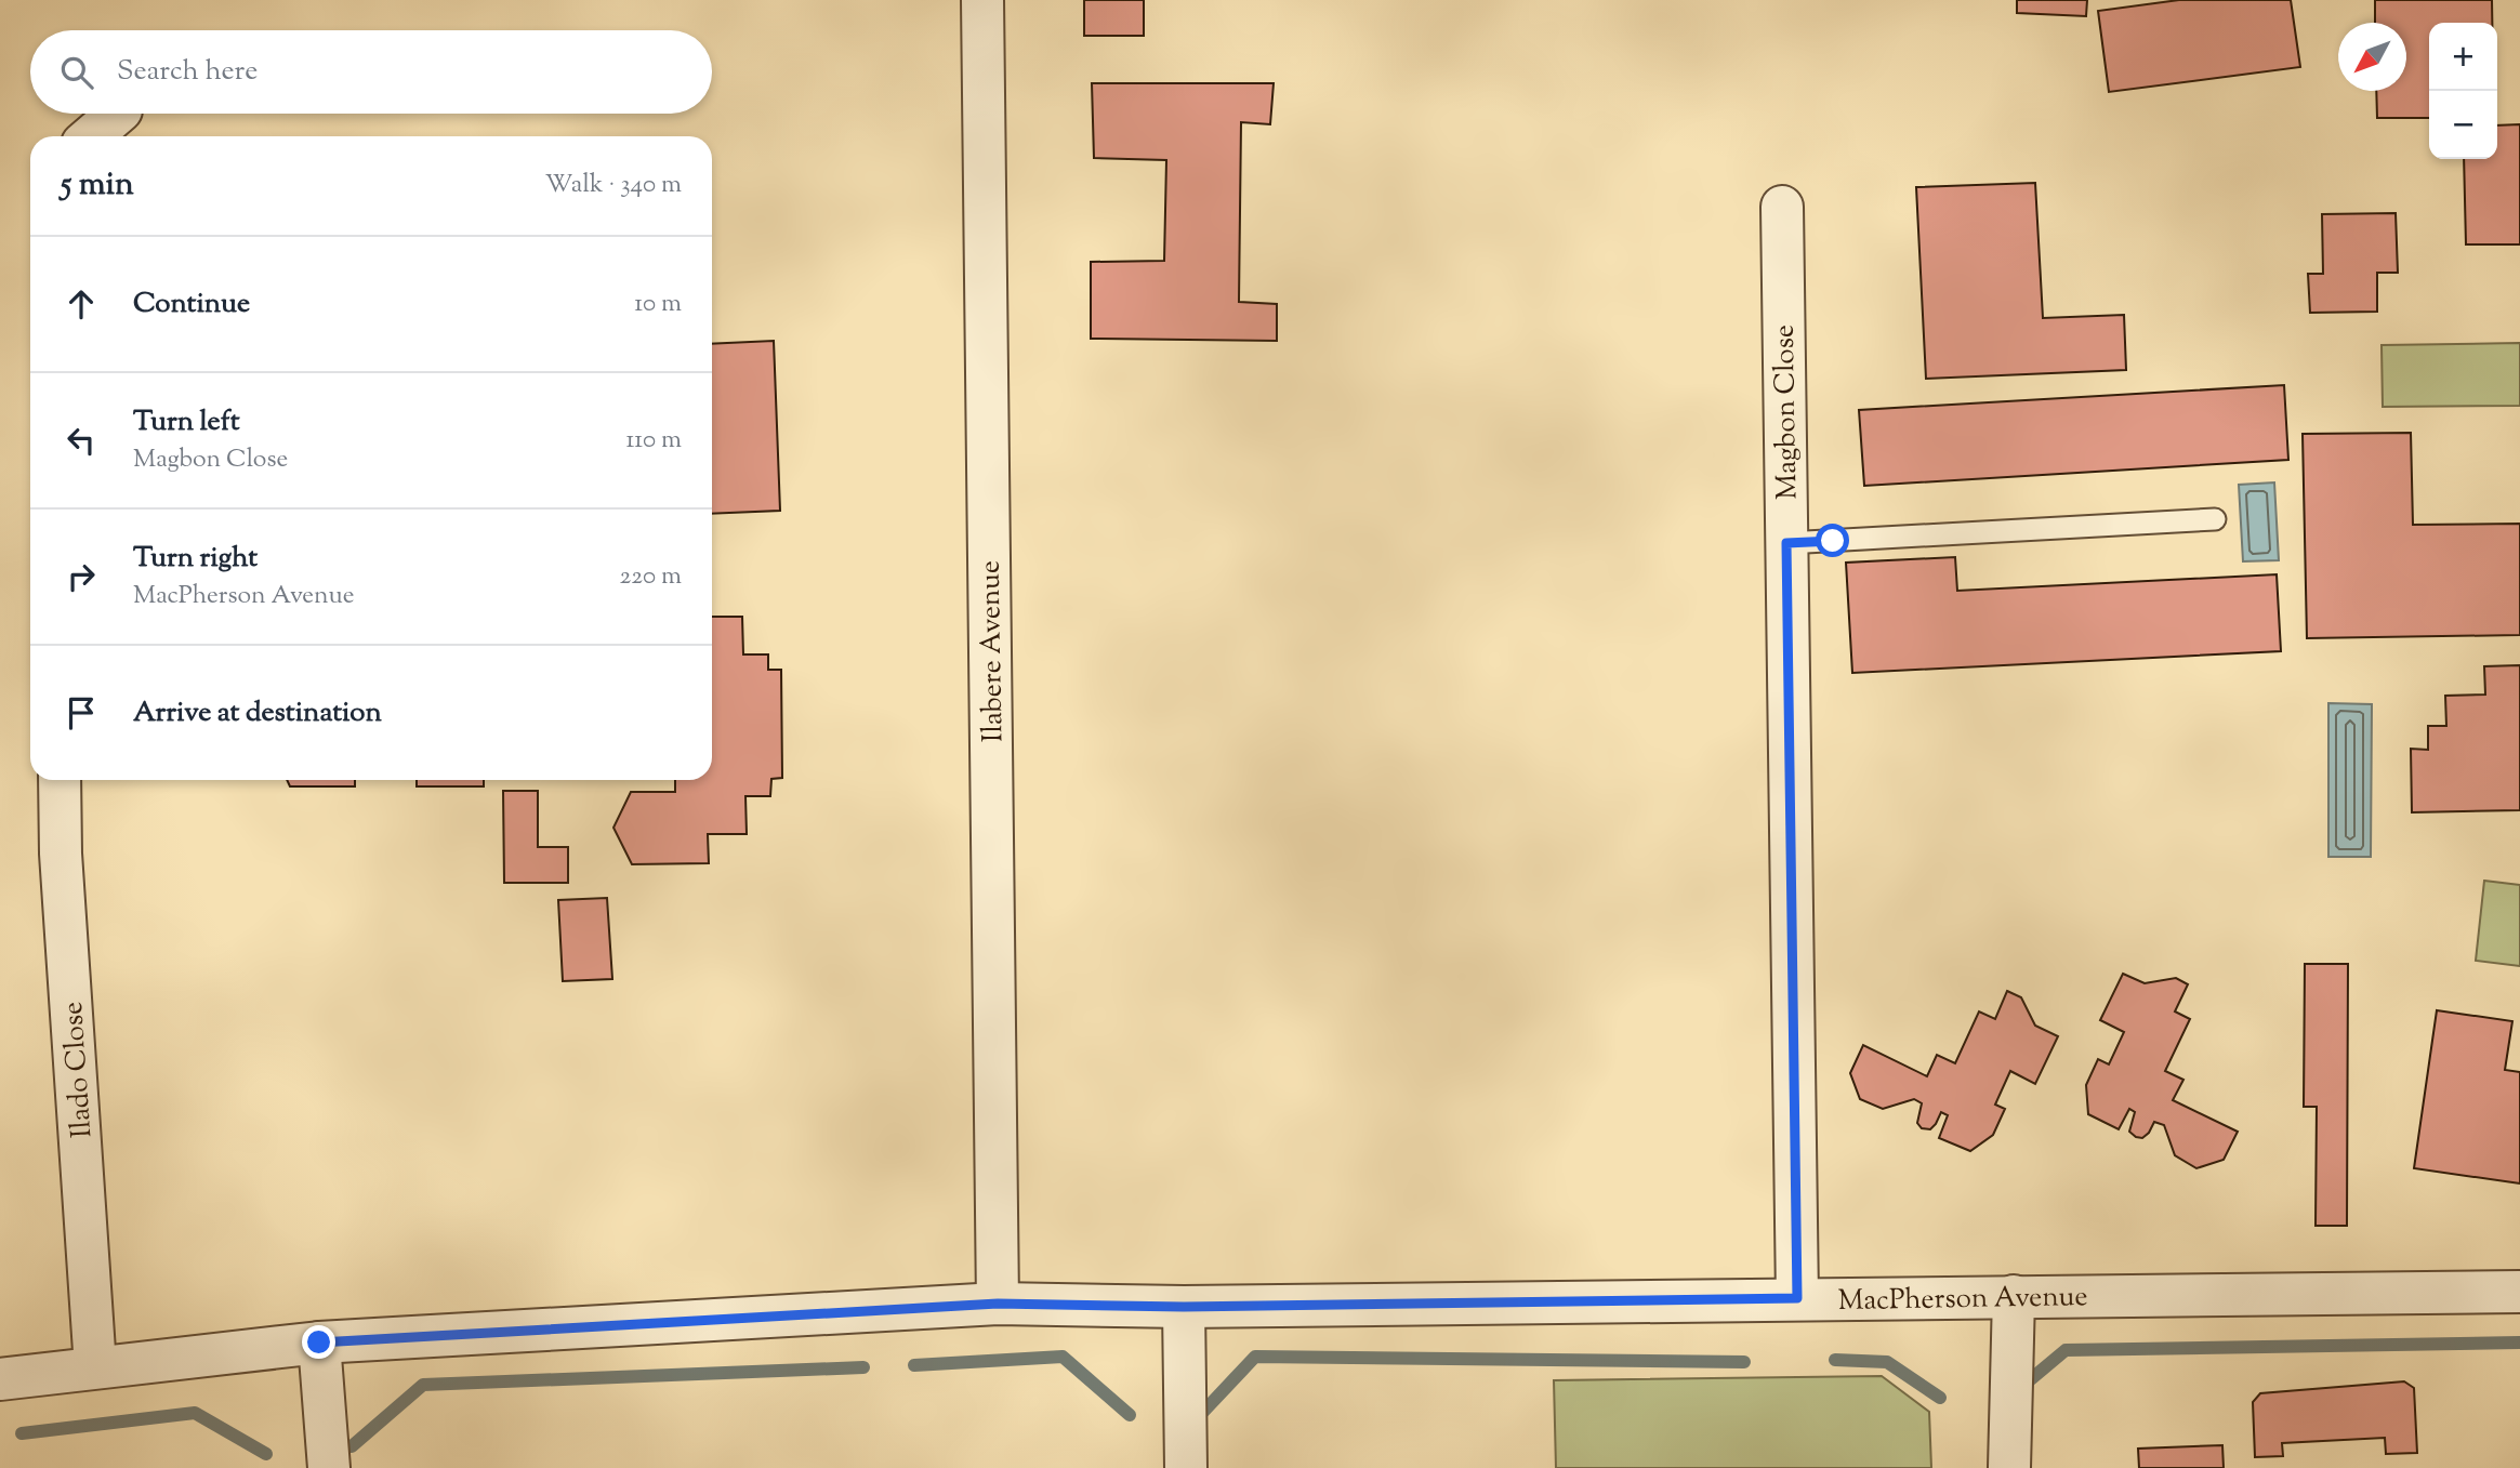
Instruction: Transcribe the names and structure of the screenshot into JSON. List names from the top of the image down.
{
  "streets": {
    "street": [
      "Magbon Close",
      "Ilabere Avenue",
      "Ilado Close",
      "MacPherson Avenue"
    ]
  },
  "crossings": [
    ["Magbon Close", "MacPherson Avenue"],
    ["Ilabere Avenue", "MacPherson Avenue"],
    ["Ilado Close", "MacPherson Avenue"]
  ],
  "north": "bottom left",
  "page": {
    "map_buttons": ["+", "−"],
    "search": "Search here",
    "heading": ["5 min", "Walk · 340 m"],
    "list": [
      ["Continue", "10 m"],
      ["Turn left", "Magbon Close", "110 m"],
      ["Turn right", "MacPherson Avenue", "220 m"],
      "Arrive at destination"
    ]
  }
}
